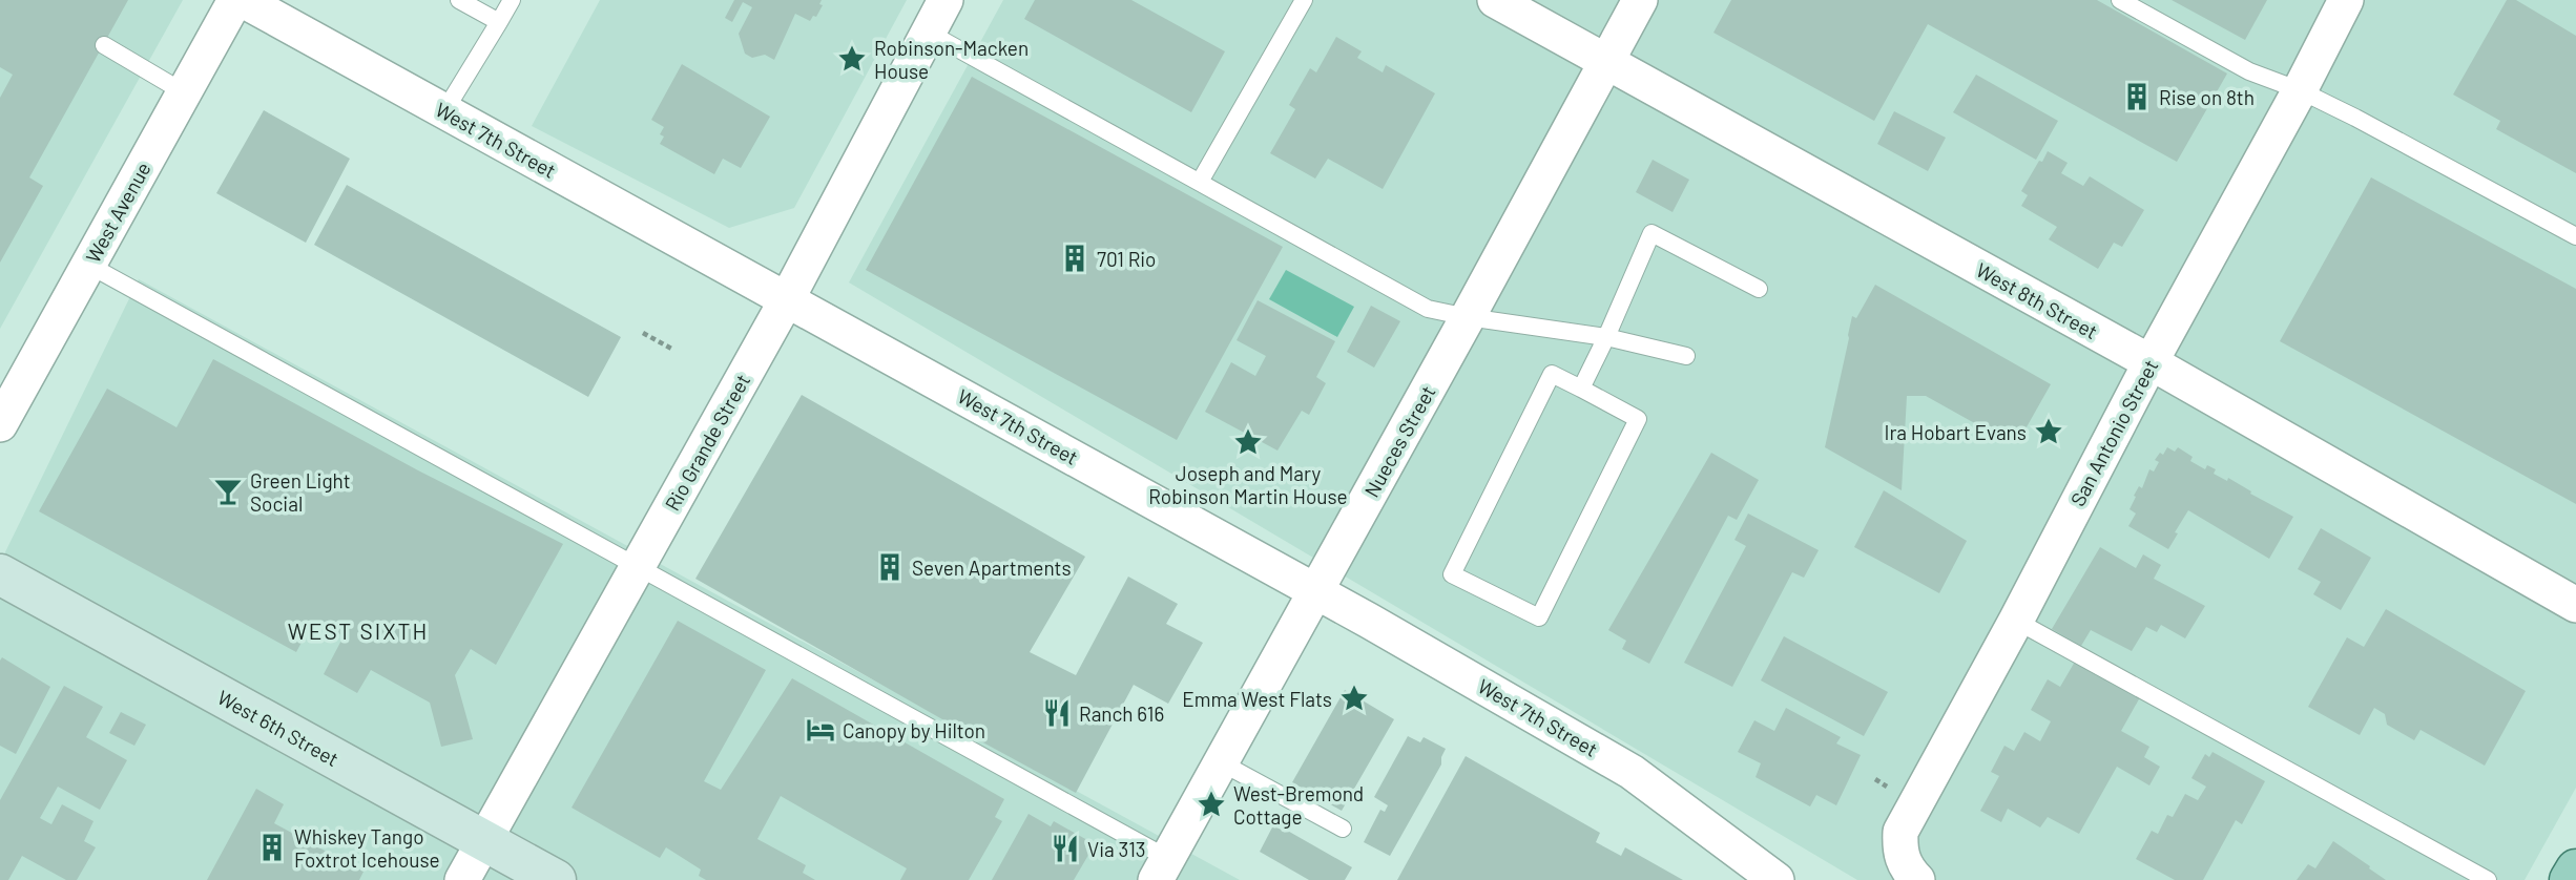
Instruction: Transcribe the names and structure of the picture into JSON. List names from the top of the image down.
{
  "streets": {
    "main road": ["West 6th Street"],
    "street": [
      "West 7th Street",
      "West Avenue",
      "West 8th Street",
      "San Antonio Street",
      "Nueces Street",
      "Rio Grande Street"
    ]
  },
  "crossings": [
    ["West 7th Street", "Nueces Street"],
    ["West 7th Street", "Rio Grande Street"],
    ["West 8th Street", "San Antonio Street"],
    ["West 8th Street", "Nueces Street"],
    ["Rio Grande Street", "West 6th Street"]
  ],
  "districts": ["WEST SIXTH"],
  "places": {
    "place": [
      "Robinson-Macken House",
      "Ira Hobart Evans",
      "Joseph and Mary Robinson Martin House",
      "Emma West Flats",
      "West-Bremond Cottage"
    ],
    "building": [
      "Rise on 8th",
      "701 Rio",
      "Seven Apartments",
      "Whiskey Tango Foxtrot Icehouse"
    ],
    "bar": ["Green Light Social"],
    "restaurant": ["Ranch 616", "Via 313"],
    "hotel": ["Canopy by Hilton"]
  }
}
